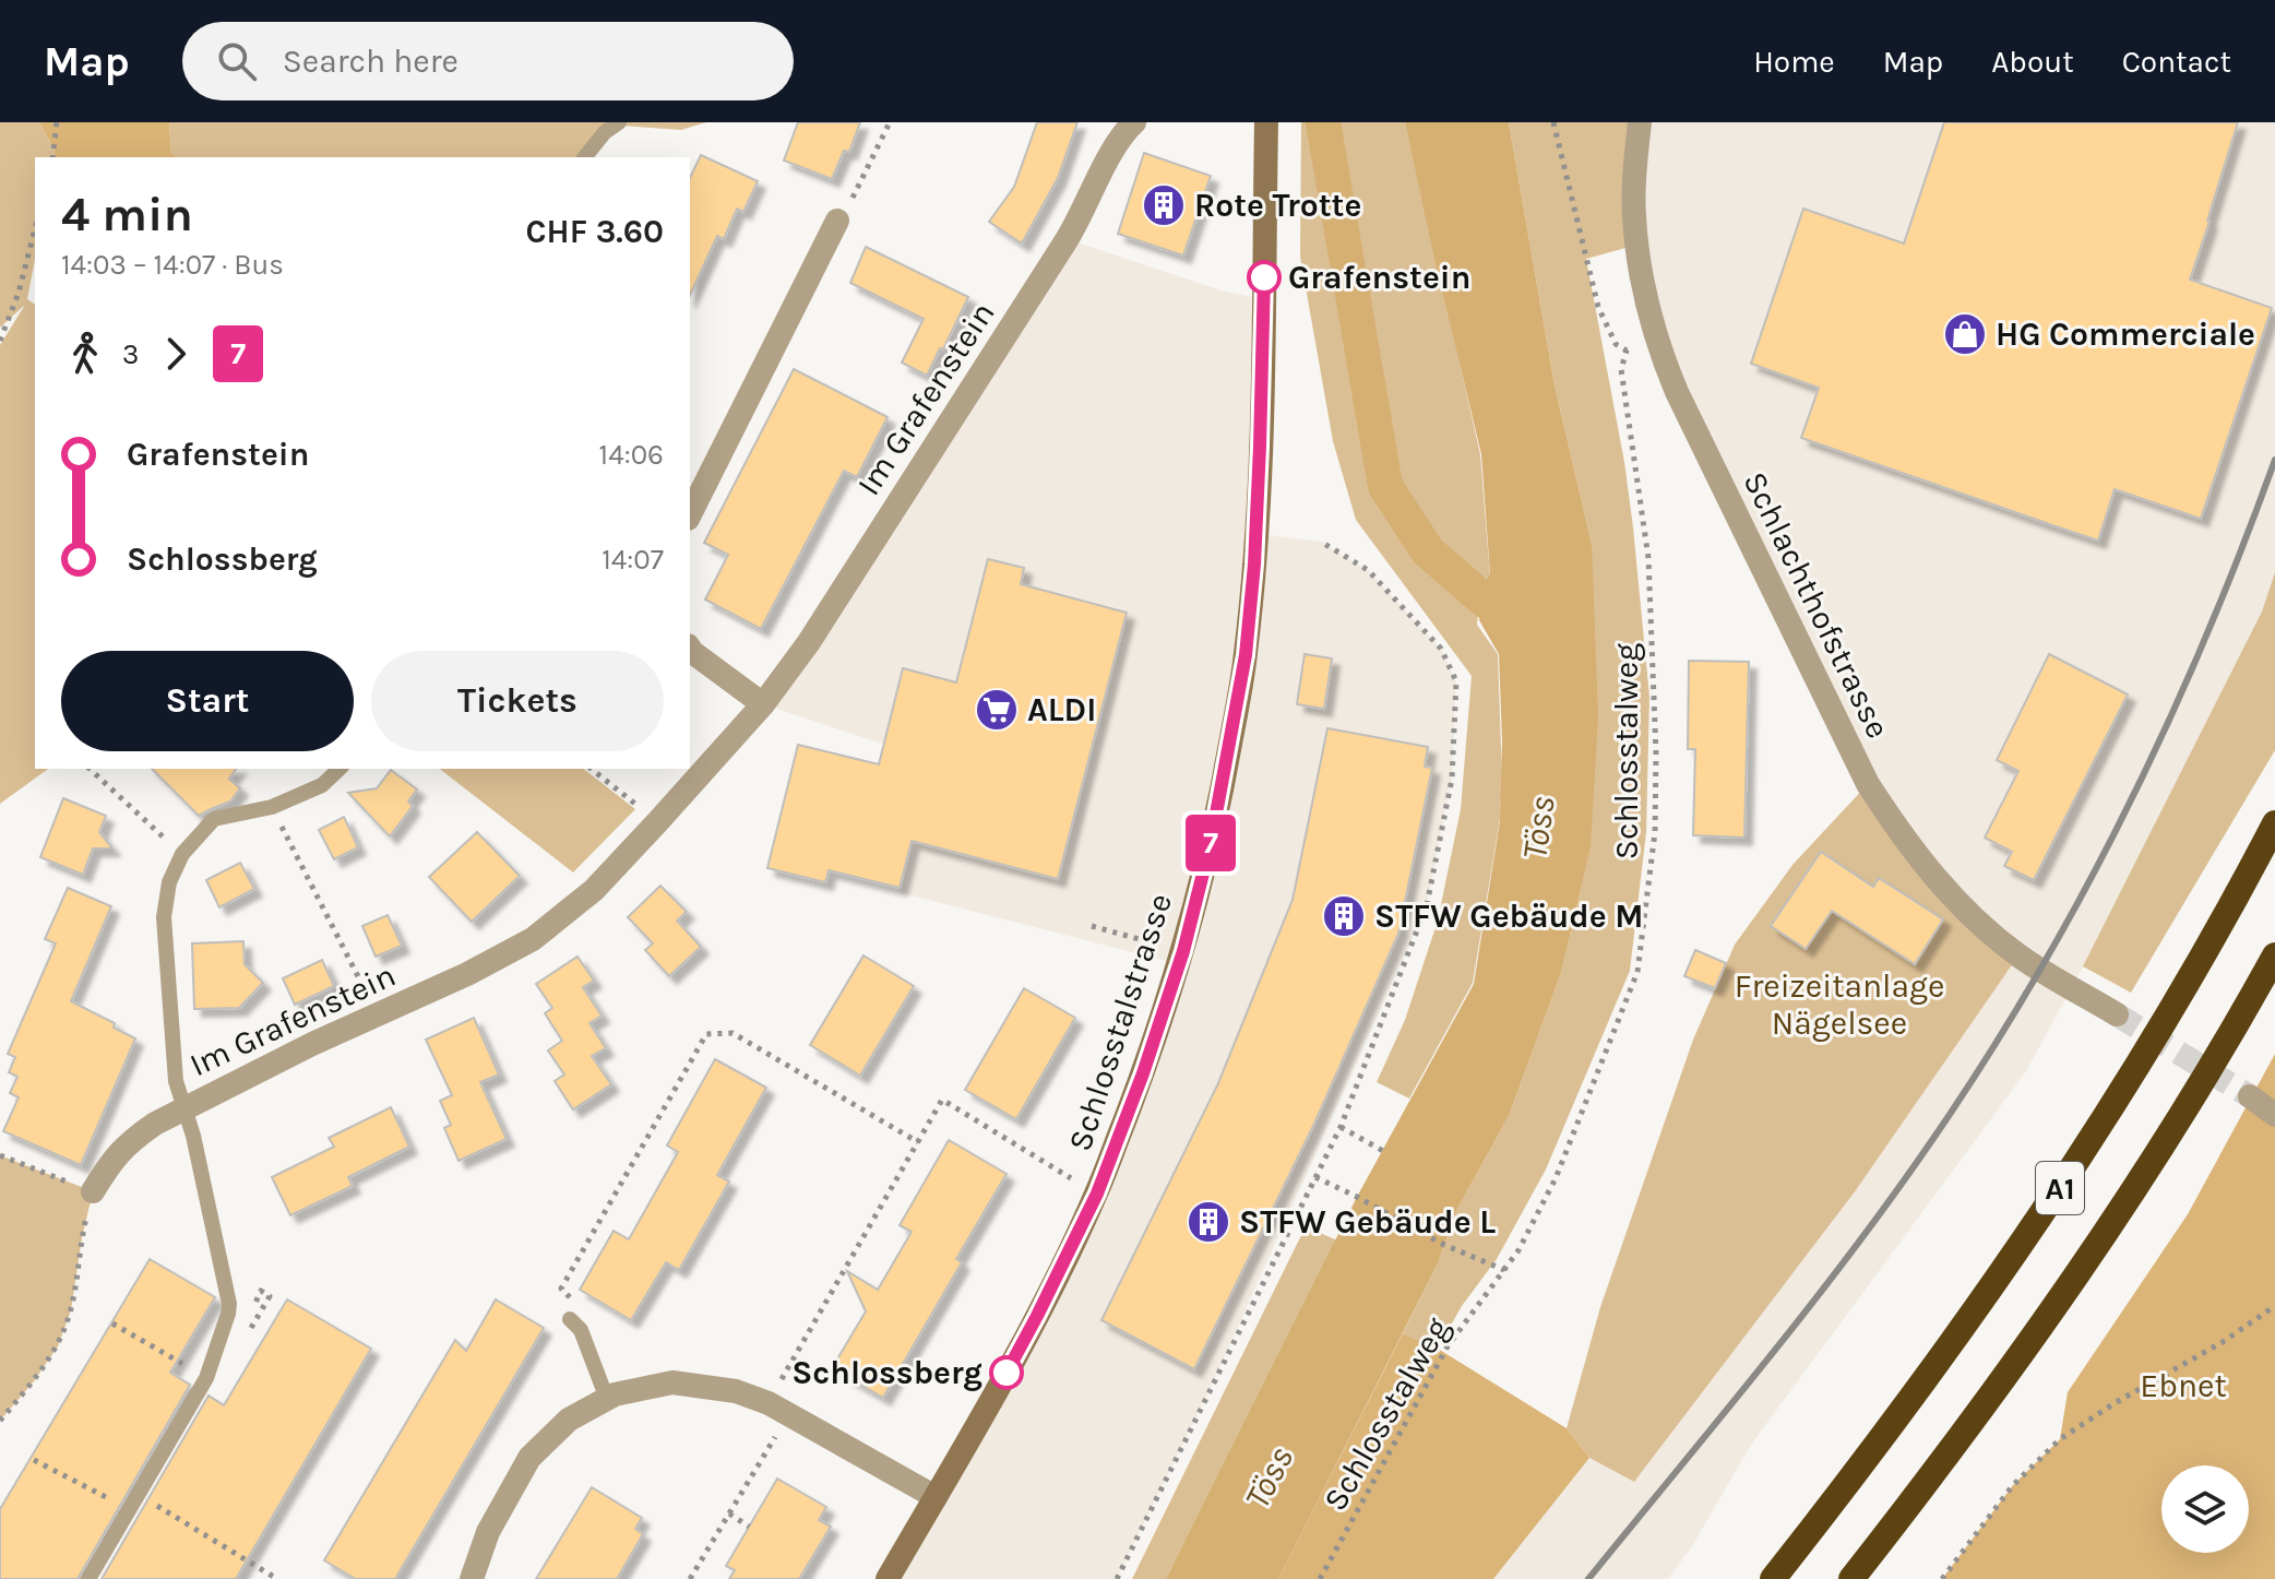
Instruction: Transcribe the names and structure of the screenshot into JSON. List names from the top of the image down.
{
  "streets": {
    "highway": ["A1"],
    "main road": ["Schlosstalstrasse"],
    "street": ["Im Grafenstein", "Schlachthofstrasse"],
    "path": ["Schlosstalweg"]
  },
  "water": ["Töss"],
  "parks": ["Freizeitanlage Nägelsee", "Ebnet"],
  "places": {
    "building": ["Rote Trotte", "STFW Gebäude M", "STFW Gebäude L"],
    "other": ["Grafenstein", "Schlossberg"],
    "shop": ["HG Commerciale"],
    "supermarket": ["ALDI"]
  },
  "lines": ["bus line 7"],
  "page": {
    "header": "Map",
    "search": "Search here",
    "nav": [
      "Home",
      "Map",
      "About",
      "Contact"
    ],
    "on_map": "7",
    "heading": ["4 min", "14:03 – 14:07 · Bus", "CHF 3.60"],
    "legs": ["3", "7"],
    "list": [
      {
        "name": "Grafenstein",
        "value": "14:06"
      },
      {
        "name": "Schlossberg",
        "value": "14:07"
      }
    ],
    "buttons": ["Start", "Tickets"]
  }
}
